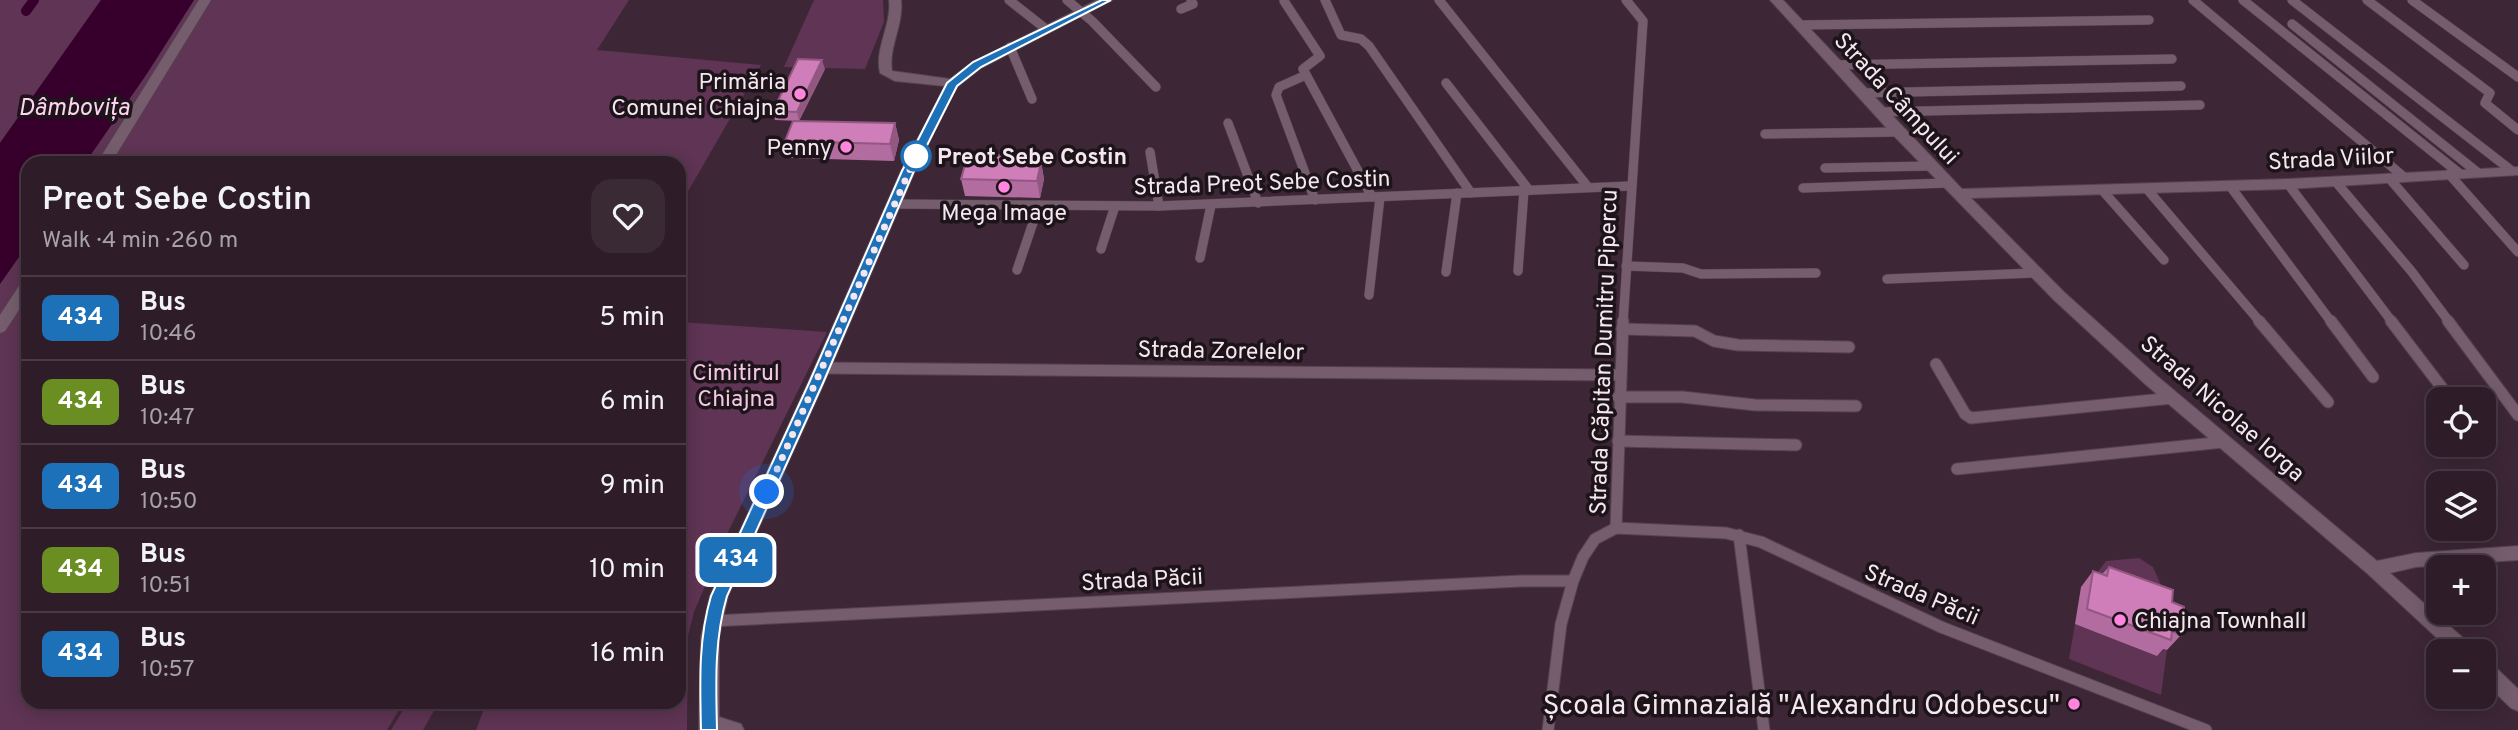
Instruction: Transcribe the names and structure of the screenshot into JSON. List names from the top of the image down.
{
  "streets": {
    "street": [
      "Strada Câmpului",
      "Strada Viilor",
      "Strada Preot Sebe Costin",
      "Strada Zorelelor",
      "Strada Căpitan Dumitru Pipercu",
      "Strada Nicolae Iorga",
      "Strada Păcii"
    ]
  },
  "crossings": [
    ["Strada Câmpului", "Strada Viilor"],
    ["Strada Câmpului", "Strada Nicolae Iorga"],
    ["Strada Viilor", "Strada Nicolae Iorga"],
    ["Strada Preot Sebe Costin", "Strada Căpitan Dumitru Pipercu"],
    ["Strada Zorelelor", "Strada Căpitan Dumitru Pipercu"],
    ["Strada Căpitan Dumitru Pipercu", "Strada Păcii"]
  ],
  "water": ["Dâmbovița"],
  "parks": ["Cimitirul Chiajna"],
  "places": [
    "Primăria Comunei Chiajna",
    "Penny",
    "Preot Sebe Costin",
    "Mega Image",
    "Chiajna Townhall",
    "Școala Gimnazială \"Alexandru Odobescu\""
  ],
  "lines": ["bus line 434"],
  "page": {
    "on_map": "434",
    "heading": ["Preot Sebe Costin", "Walk · 4 min · 260 m"],
    "list": [
      {
        "mark": "434",
        "name": "Bus",
        "note": "10:46",
        "value": "5 min"
      },
      {
        "mark": "434",
        "name": "Bus",
        "note": "10:47",
        "value": "6 min"
      },
      {
        "mark": "434",
        "name": "Bus",
        "note": "10:50",
        "value": "9 min"
      },
      {
        "mark": "434",
        "name": "Bus",
        "note": "10:51",
        "value": "10 min"
      },
      {
        "mark": "434",
        "name": "Bus",
        "note": "10:57",
        "value": "16 min"
      }
    ],
    "map_buttons": ["+", "−"]
  }
}
